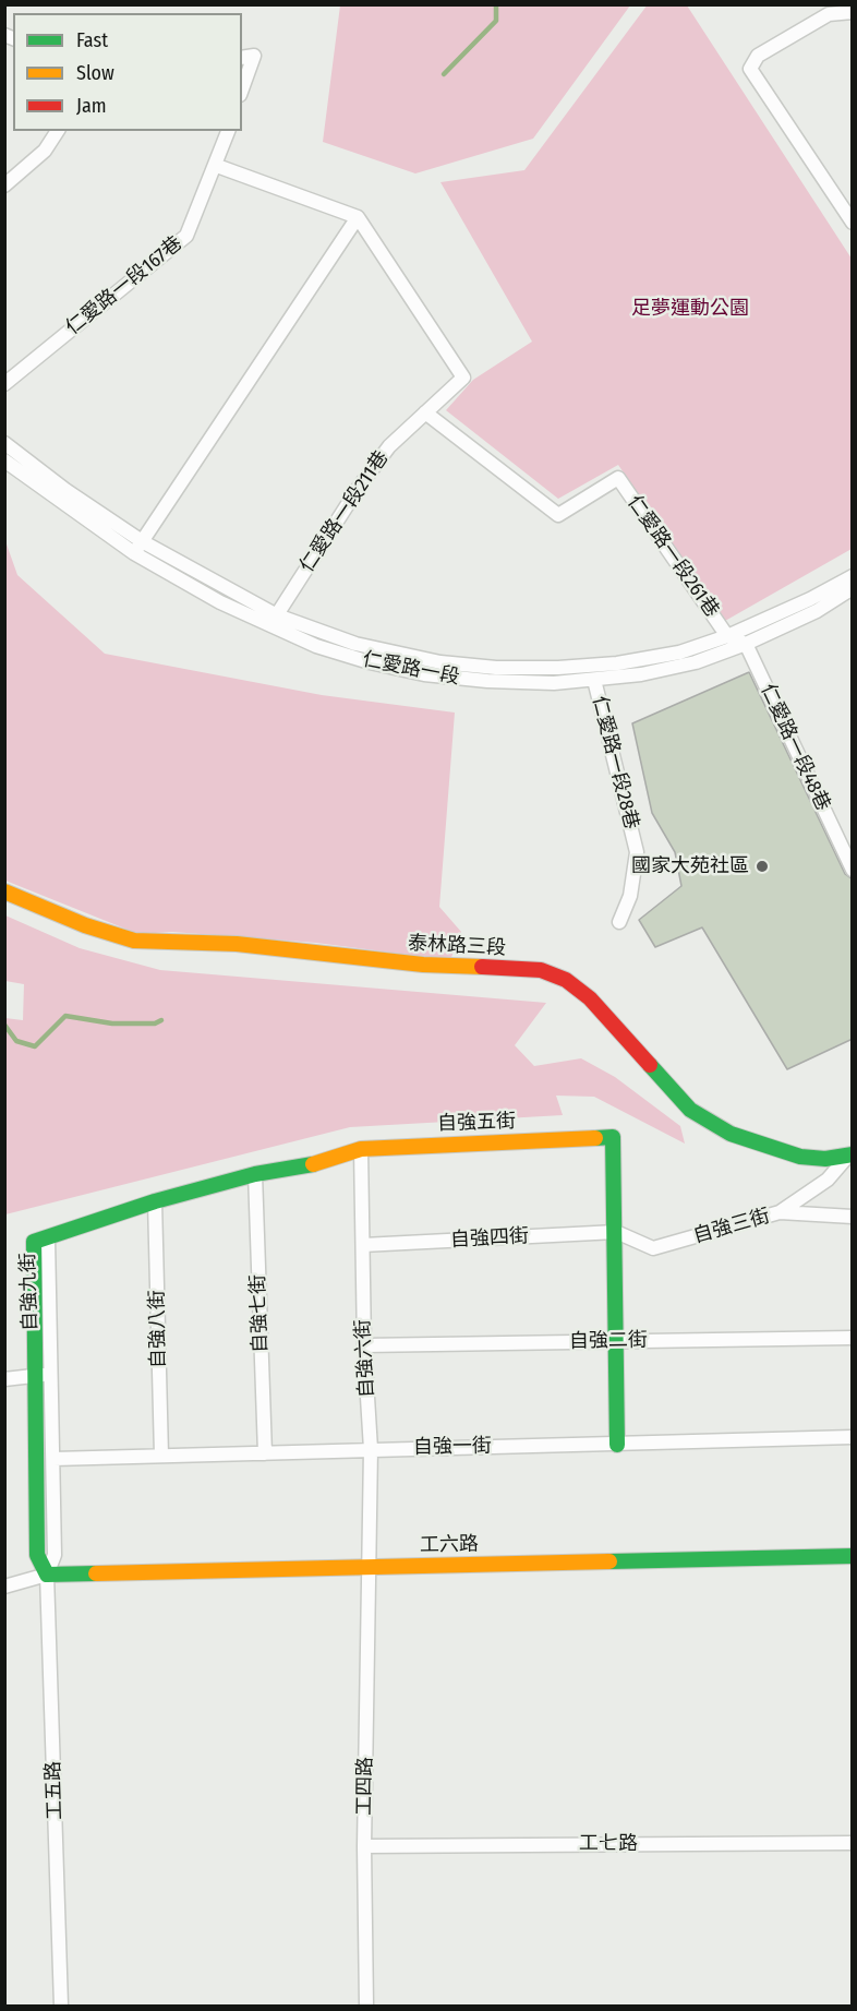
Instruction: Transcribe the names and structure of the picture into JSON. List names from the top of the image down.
{
  "streets": {
    "street": [
      "仁愛路一段167巷",
      "仁愛路一段211巷",
      "仁愛路一段261巷",
      "仁愛路一段",
      "仁愛路一段48巷",
      "仁愛路一段28巷",
      "泰林路三段",
      "自強五街",
      "自強三街",
      "自強四街",
      "自強九街",
      "自強七街",
      "自強八街",
      "自強二街",
      "自強六街",
      "自強一街",
      "工六路",
      "工四路",
      "工五路",
      "工七路"
    ]
  },
  "crossings": [
    ["仁愛路一段211巷", "仁愛路一段261巷"],
    ["仁愛路一段211巷", "仁愛路一段"],
    ["仁愛路一段261巷", "仁愛路一段"],
    ["仁愛路一段", "仁愛路一段48巷"],
    ["仁愛路一段", "仁愛路一段28巷"],
    ["自強五街", "自強三街"],
    ["自強五街", "自強四街"],
    ["自強五街", "自強九街"],
    ["自強五街", "自強七街"],
    ["自強五街", "自強八街"],
    ["自強五街", "自強二街"],
    ["自強五街", "自強六街"],
    ["自強五街", "自強一街"],
    ["自強三街", "自強四街"],
    ["自強四街", "自強六街"],
    ["自強九街", "自強一街"],
    ["自強九街", "工六路"],
    ["自強九街", "工五路"],
    ["自強七街", "自強一街"],
    ["自強八街", "自強一街"],
    ["自強二街", "自強六街"],
    ["自強六街", "自強一街"],
    ["自強六街", "工六路"],
    ["自強六街", "工四路"],
    ["工六路", "工四路"],
    ["工六路", "工五路"],
    ["工四路", "工七路"]
  ],
  "parks": ["足夢運動公園"],
  "places": ["國家大苑社區"],
  "legend": ["Fast", "Slow", "Jam"]
}
